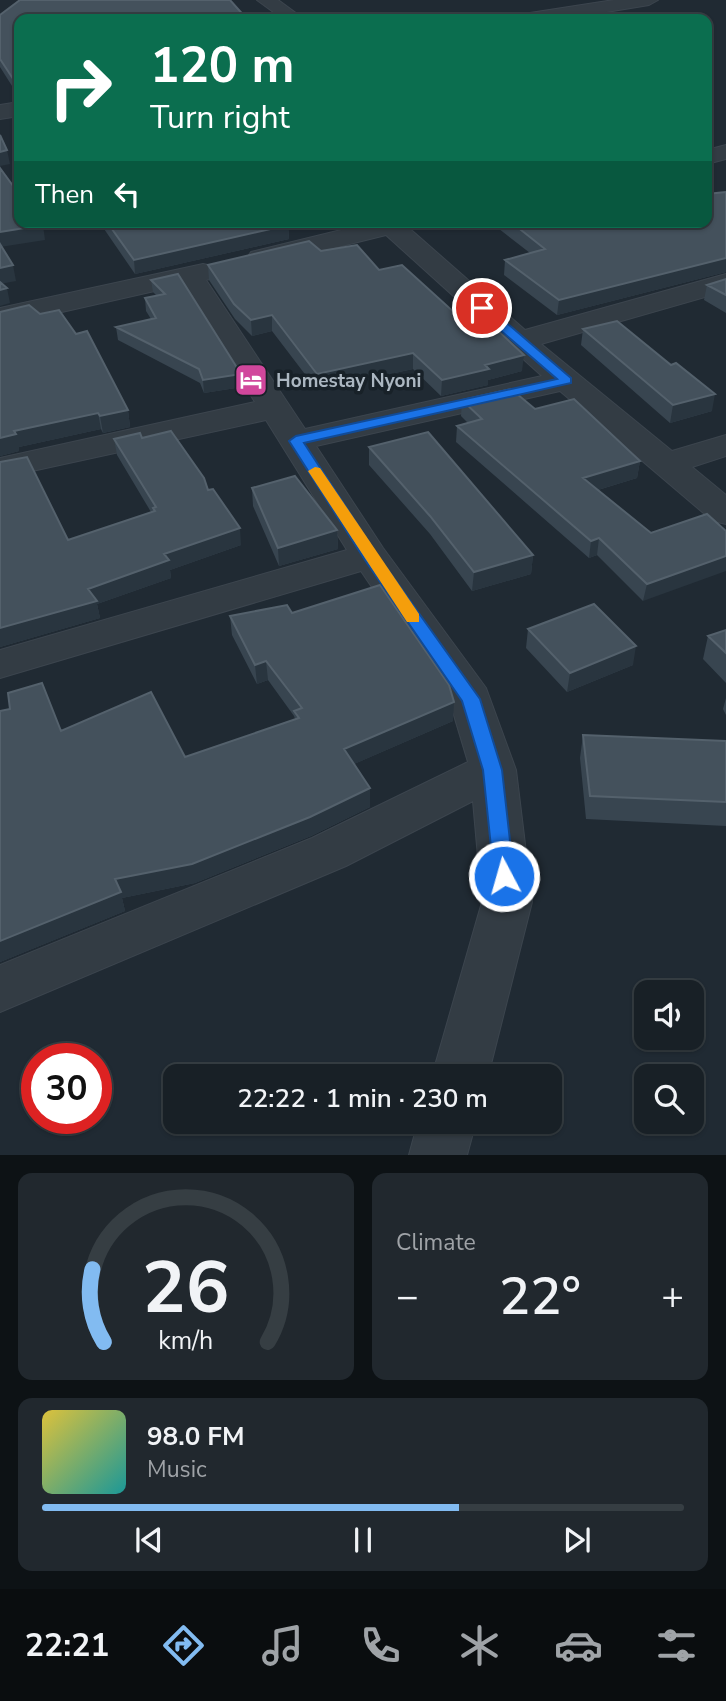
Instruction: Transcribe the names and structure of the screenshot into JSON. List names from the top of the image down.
{
  "places": {
    "hotel": ["Homestay Nyoni"]
  },
  "page": {
    "turn": ["120 m", "Turn right"],
    "then": "Then",
    "limit": "30",
    "trip": "22:22 · 1 min · 230 m",
    "tile": "Climate",
    "heat": ["−", "22°", "+"],
    "song": ["98.0 FM", "Music"],
    "tabs": "22:21",
    "gauge": ["26", "km/h"]
  }
}
